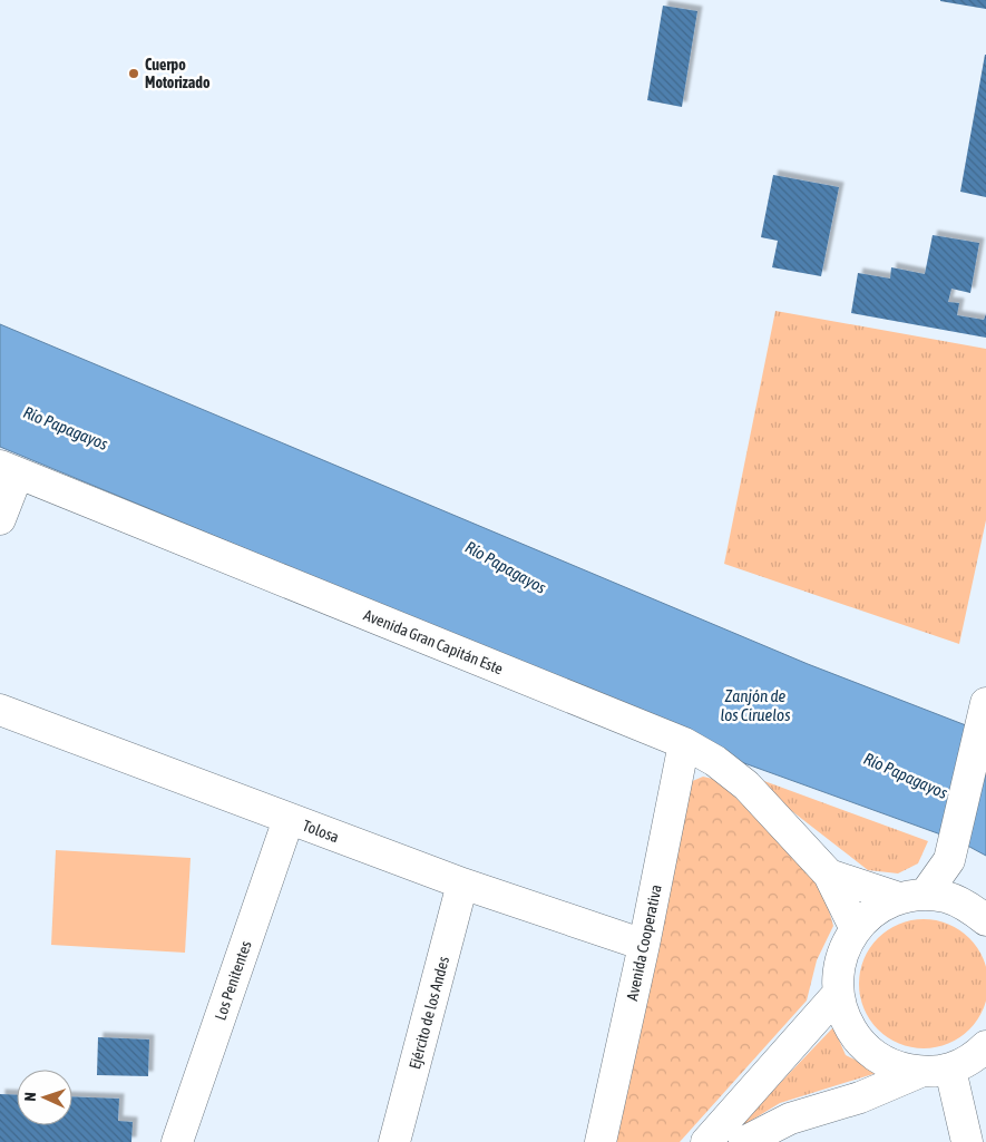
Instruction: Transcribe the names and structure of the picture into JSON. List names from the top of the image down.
{
  "streets": {
    "street": [
      "Avenida Gran Capitán Este",
      "Tolosa",
      "Avenida Cooperativa",
      "Los Penitentes",
      "Ejército de los Andes"
    ]
  },
  "crossings": [
    ["Avenida Gran Capitán Este", "Avenida Cooperativa"],
    ["Tolosa", "Avenida Cooperativa"],
    ["Tolosa", "Los Penitentes"],
    ["Tolosa", "Ejército de los Andes"]
  ],
  "water": ["Río Papagayos", "Zanjón de los Ciruelos"],
  "places": ["Cuerpo Motorizado"],
  "north": "left"
}
